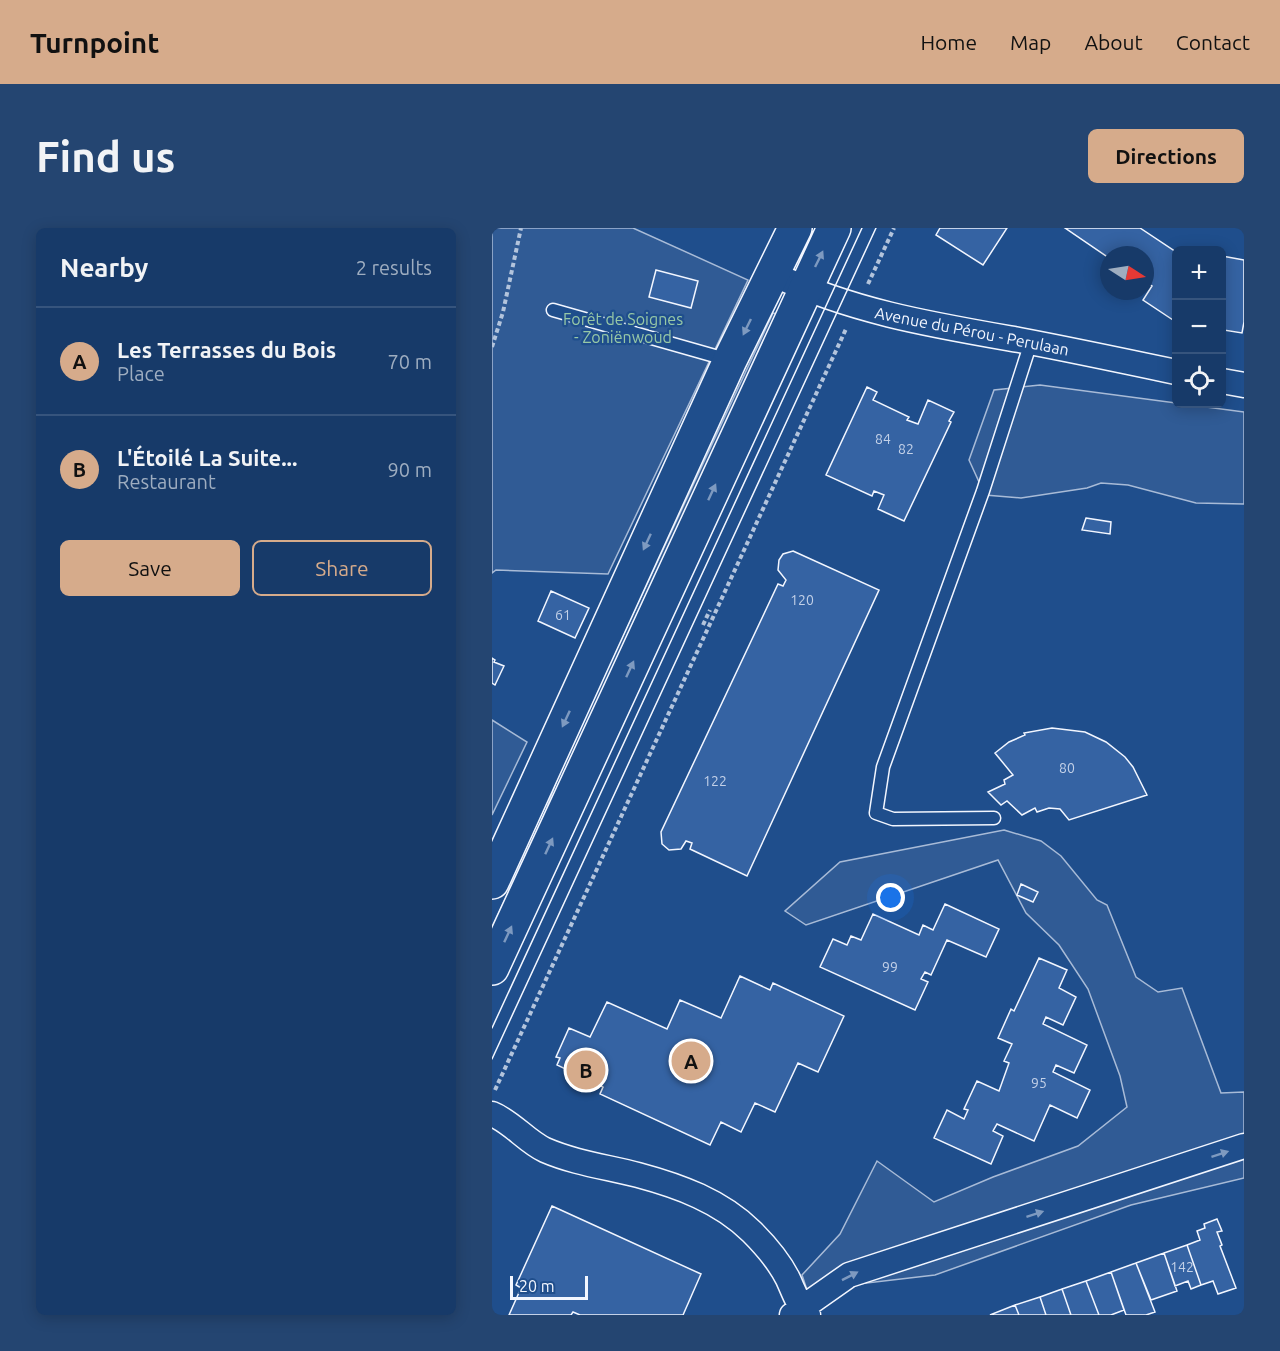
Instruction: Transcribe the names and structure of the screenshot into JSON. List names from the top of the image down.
{
  "streets": {
    "street": ["Avenue du Pérou - Perulaan"]
  },
  "parks": ["Forêt de Soignes - Zoniënwoud"],
  "house_numbers": [
    "84",
    "82",
    "120",
    "61",
    "80",
    "122",
    "99",
    "95",
    "142"
  ],
  "scale_bar": "20 m",
  "north": "right",
  "page": {
    "header": "Turnpoint",
    "nav": [
      "Home",
      "Map",
      "About",
      "Contact"
    ],
    "buttons": [
      "Directions",
      ["Save", "Share"]
    ],
    "title": "Find us",
    "heading": ["Nearby", "2 results"],
    "map_buttons": ["+", "−"],
    "list": [
      {
        "mark": "A",
        "name": "Les Terrasses du Bois",
        "note": "Place",
        "value": "70 m"
      },
      {
        "mark": "B",
        "name": "L'Étoilé La Suite...",
        "note": "Restaurant",
        "value": "90 m"
      }
    ],
    "pins": ["A", "B"],
    "scale": "20 m"
  }
}
